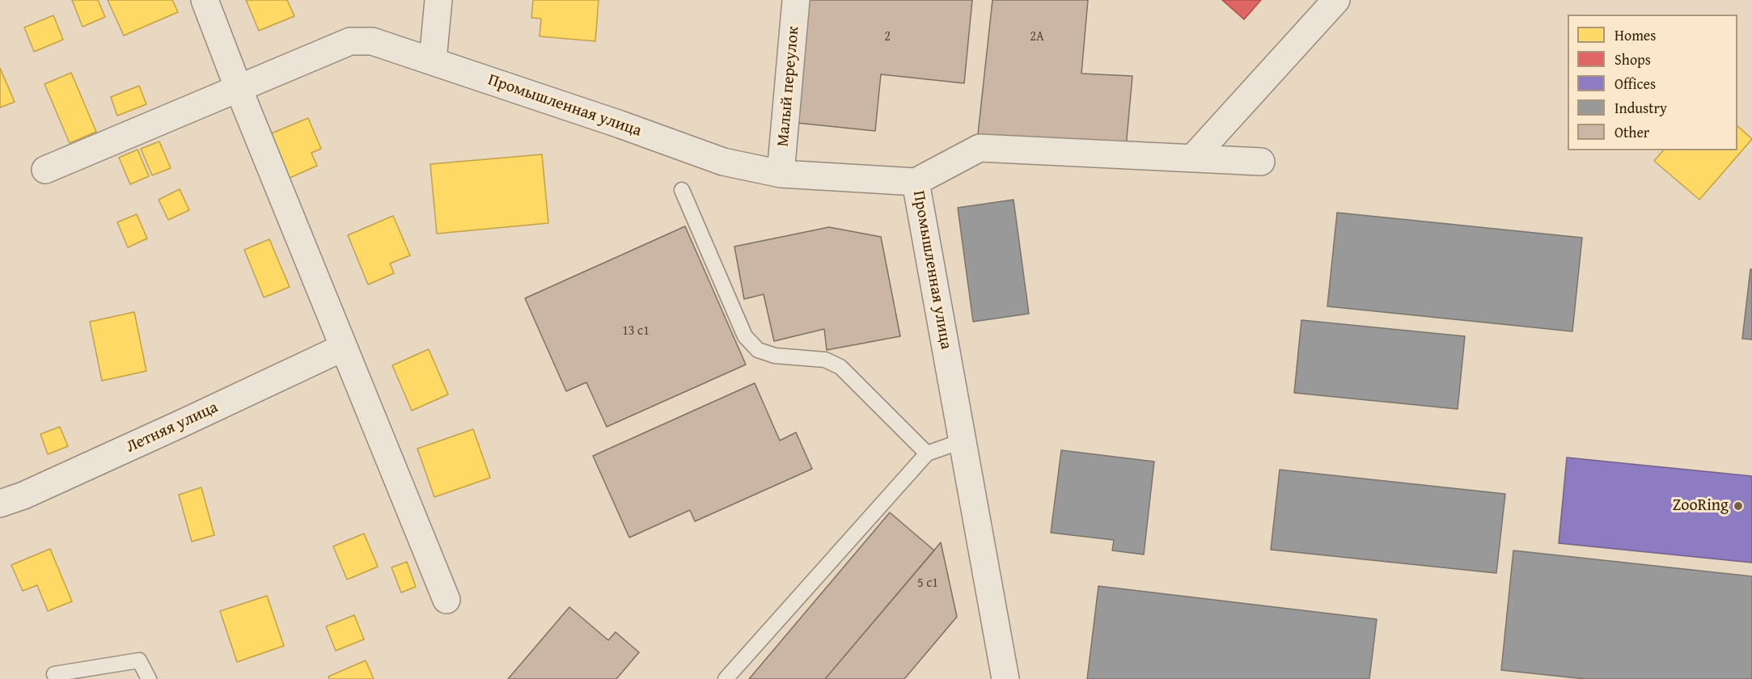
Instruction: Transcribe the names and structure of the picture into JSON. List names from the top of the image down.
{
  "streets": {
    "street": ["Малый переулок", "Промышленная улица", "Летняя улица"]
  },
  "crossings": [
    ["Малый переулок", "Промышленная улица"]
  ],
  "places": ["ZooRing"],
  "house_numbers": [
    "2",
    "2А",
    "13 с1",
    "5 с1"
  ],
  "legend": [
    "Homes",
    "Shops",
    "Offices",
    "Industry",
    "Other"
  ]
}
